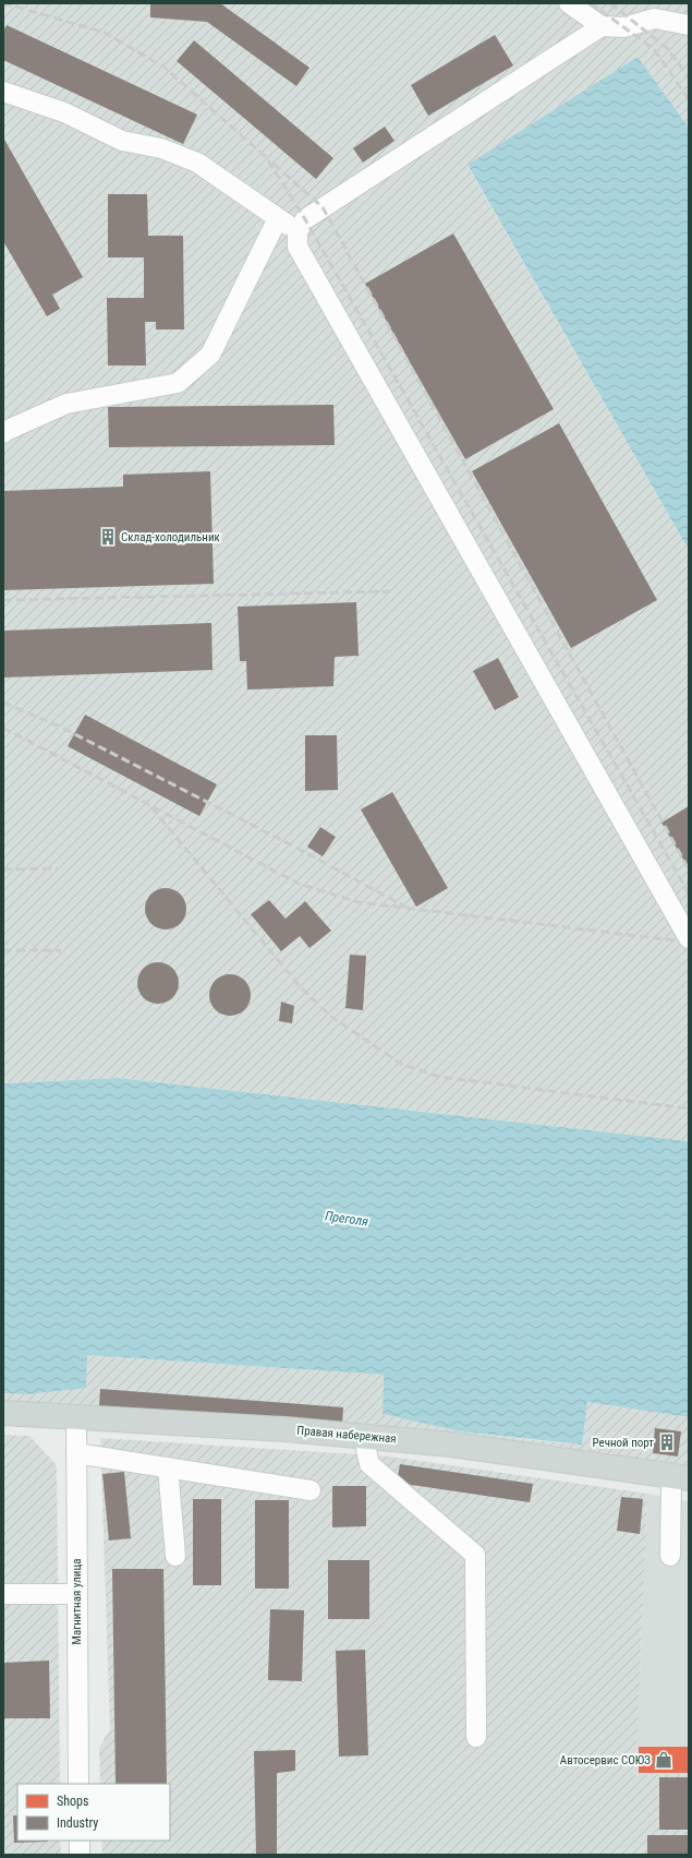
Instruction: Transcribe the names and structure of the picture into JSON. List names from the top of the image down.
{
  "streets": {
    "main road": ["Правая набережная"],
    "street": ["Магнитная улица"]
  },
  "crossings": [
    ["Правая набережная", "Магнитная улица"]
  ],
  "water": ["Преголя"],
  "places": {
    "building": ["Склад-холодильник", "Речной порт"],
    "shop": ["Автосервис СОЮЗ"]
  },
  "legend": ["Shops", "Industry"]
}
